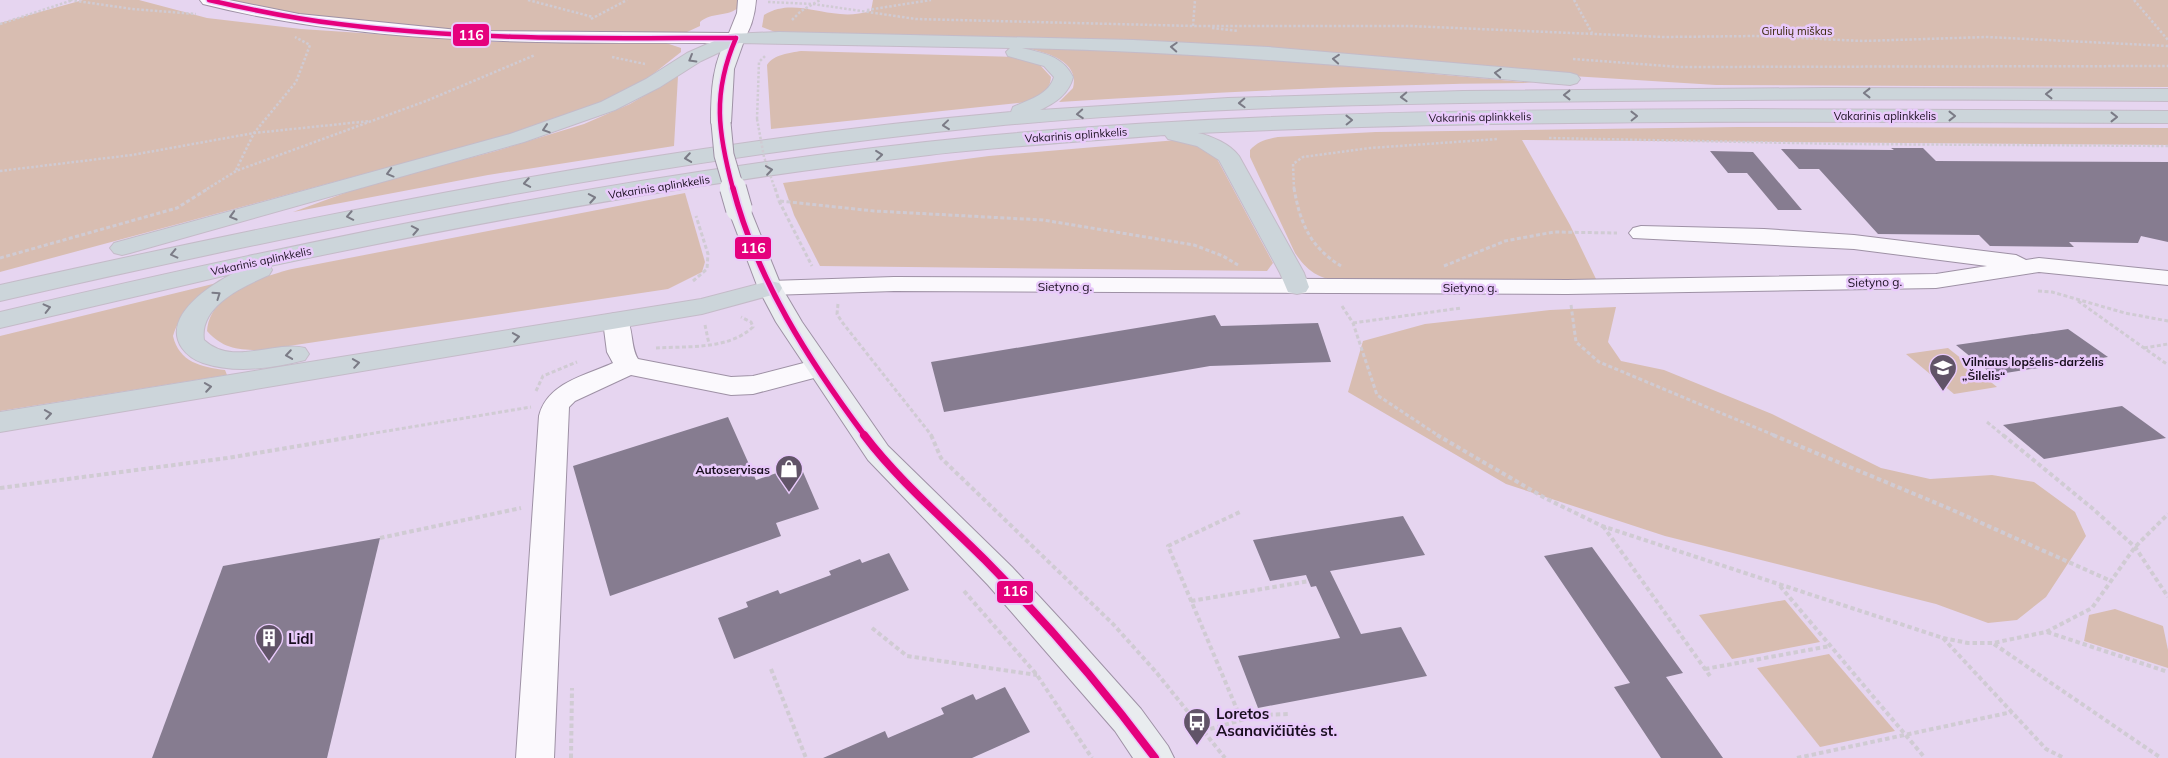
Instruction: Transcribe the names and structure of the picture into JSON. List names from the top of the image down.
{
  "streets": {
    "highway": ["Vakarinis aplinkkelis"],
    "street": ["Sietyno g."]
  },
  "parks": ["Girulių miškas"],
  "places": {
    "school or university": ["Vilniaus lopšelis-darželis „Šilelis“"],
    "shop": ["Autoservisas"],
    "building": ["Lidl"],
    "bus stop": ["Loretos Asanavičiūtės st."]
  },
  "lines": ["transit line 116"]
}
